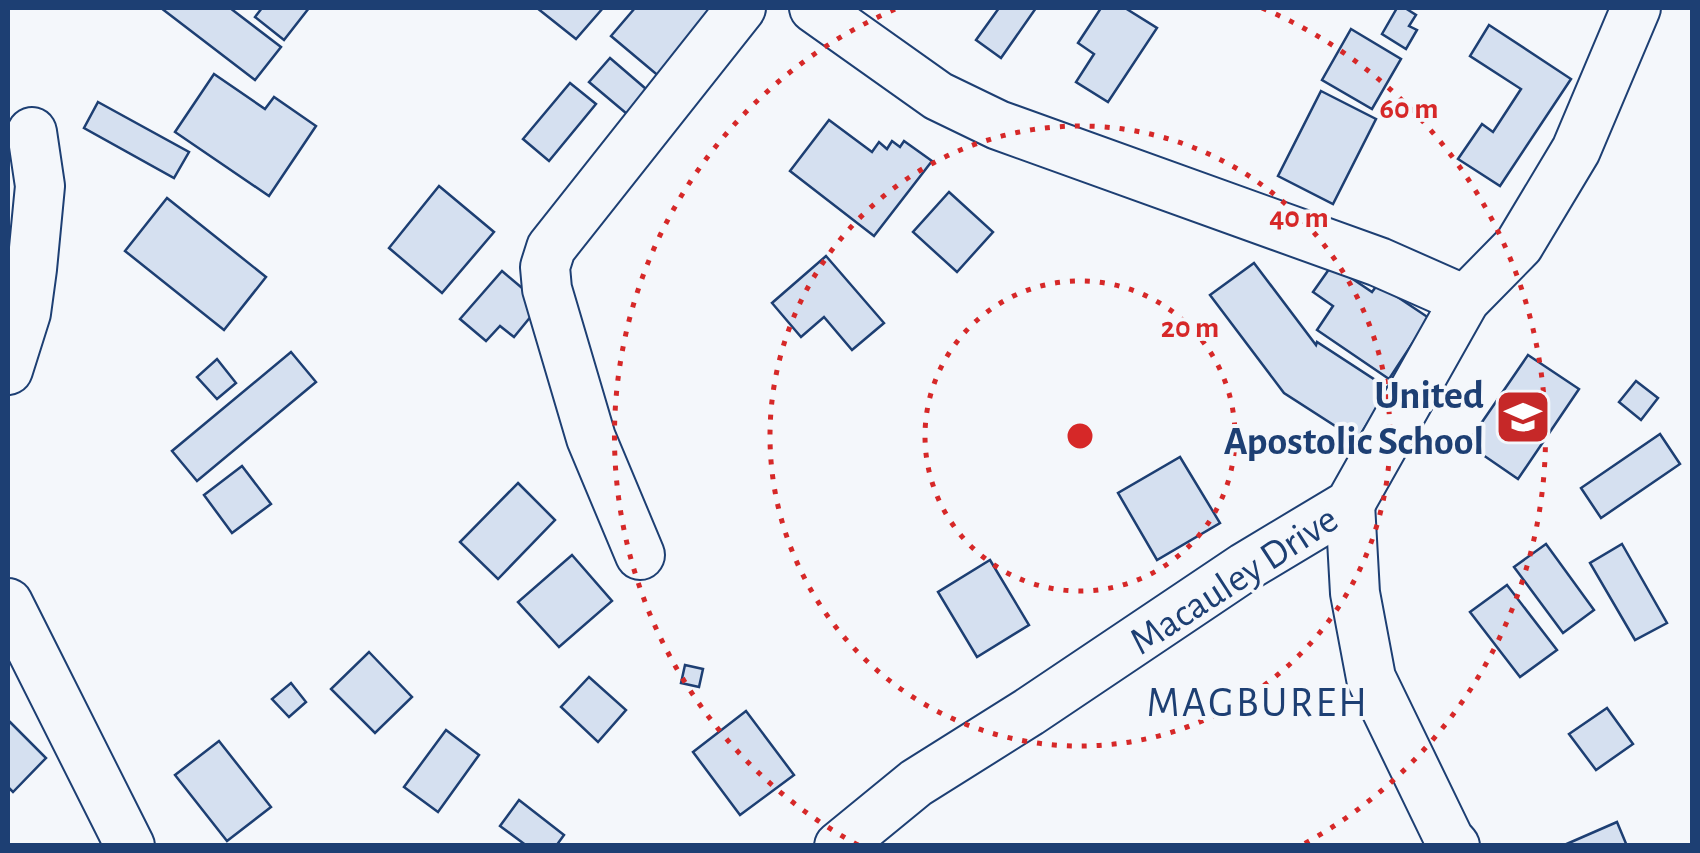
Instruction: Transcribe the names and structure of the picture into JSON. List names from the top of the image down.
{
  "streets": {
    "street": ["Macauley Drive"]
  },
  "districts": ["MAGBUREH"],
  "places": {
    "school or university": ["United Apostolic School"]
  },
  "rings": ["60 m", "40 m", "20 m"]
}
